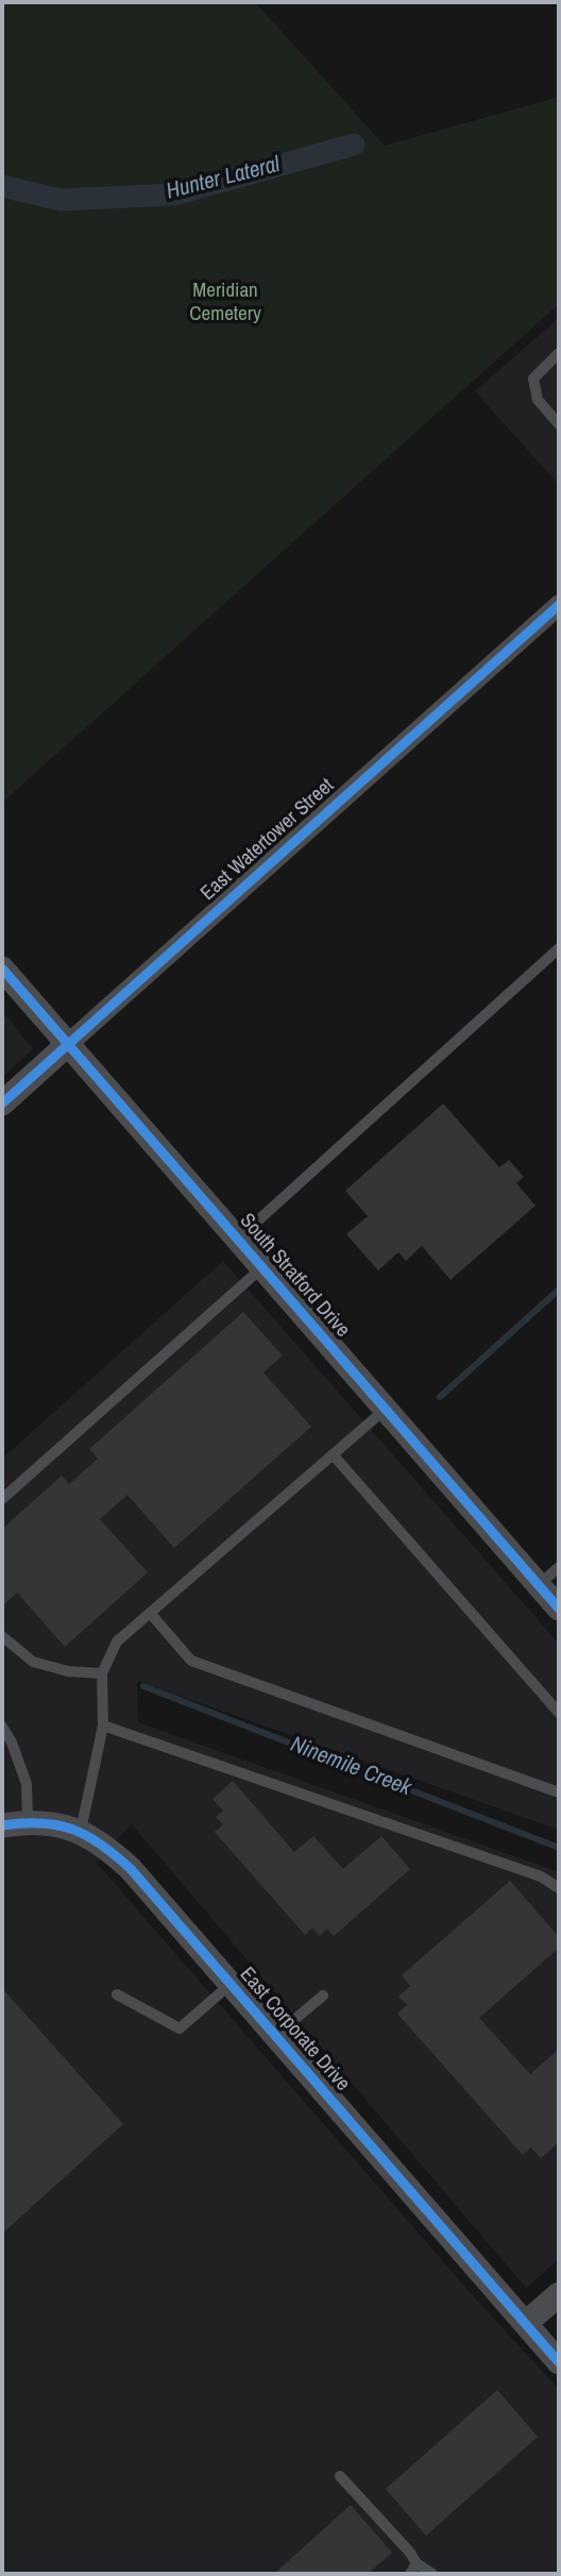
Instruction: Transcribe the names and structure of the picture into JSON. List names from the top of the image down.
{
  "streets": {
    "street": ["East Watertower Street", "South Stratford Drive", "East Corporate Drive"]
  },
  "crossings": [
    ["East Watertower Street", "South Stratford Drive"]
  ],
  "water": ["Hunter Lateral", "Ninemile Creek"],
  "parks": ["Meridian Cemetery"]
}
